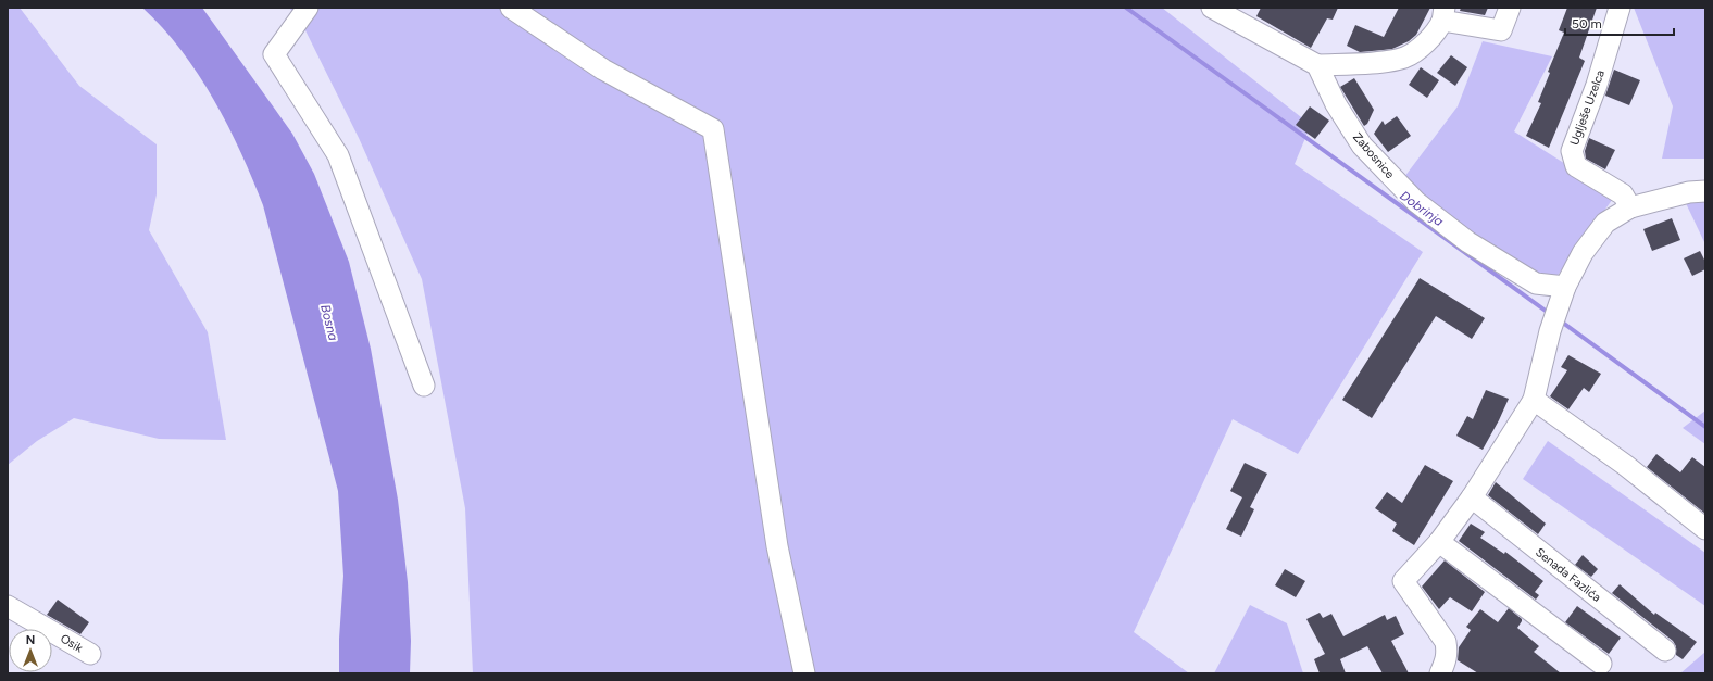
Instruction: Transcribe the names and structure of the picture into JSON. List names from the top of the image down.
{
  "streets": {
    "street": [
      "Uglješe Uzelca",
      "Zabosnice",
      "Senada Fazlića",
      "Osik"
    ]
  },
  "water": ["Dobrinja", "Bosna"],
  "scale_bar": "50 m",
  "north": "top"
}
